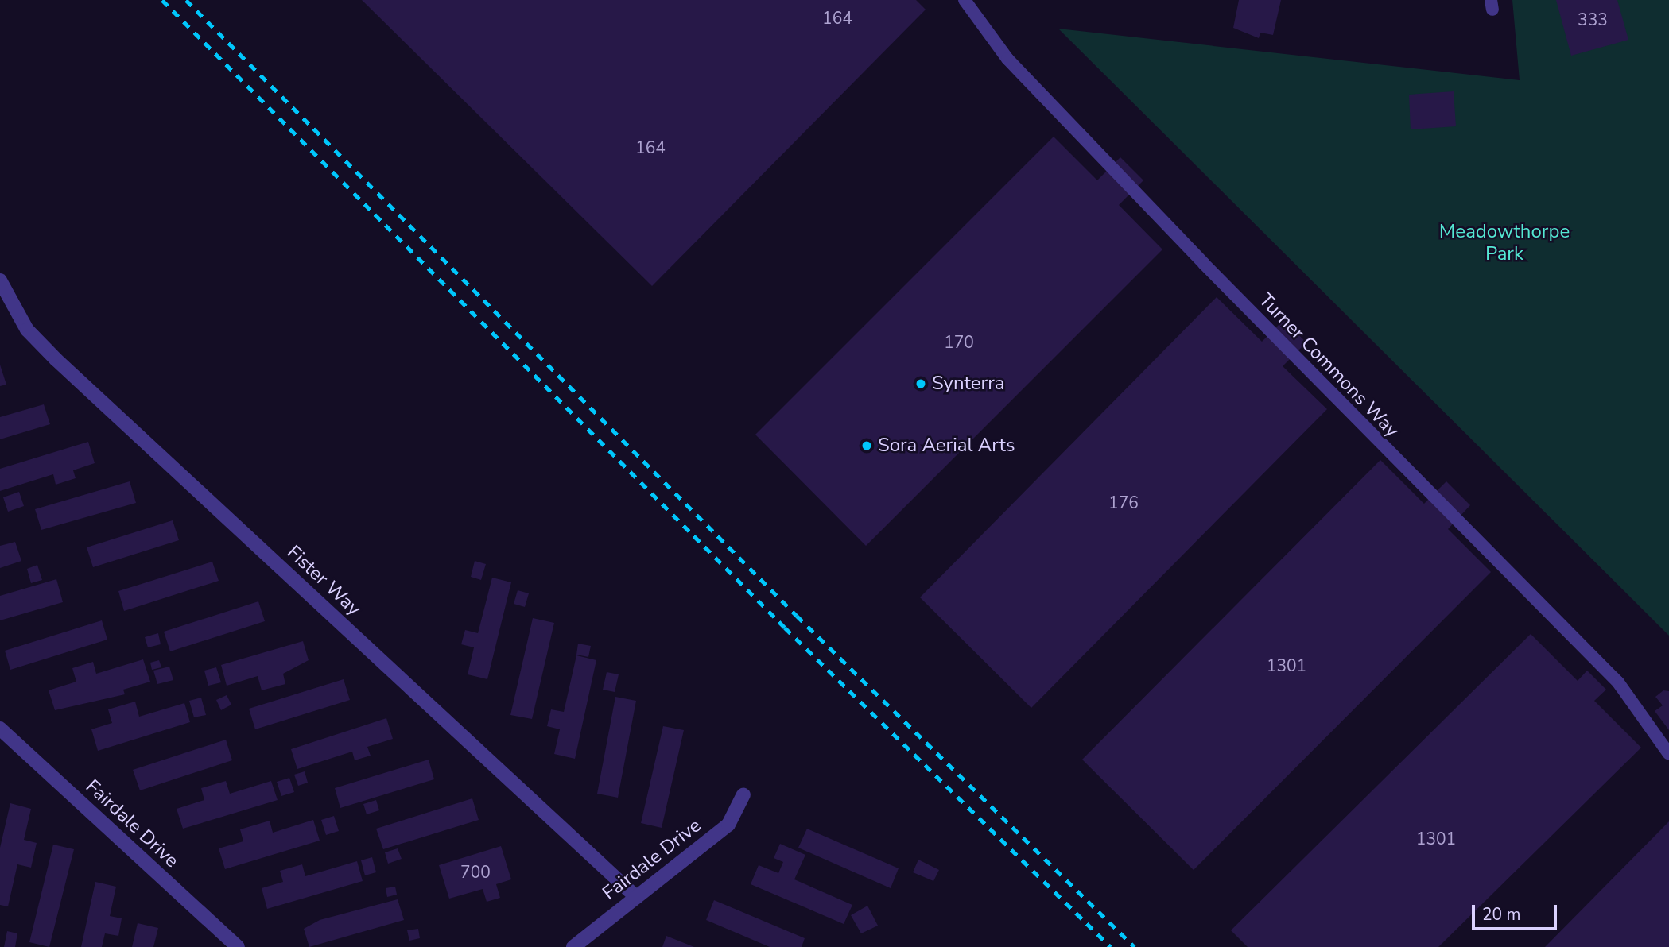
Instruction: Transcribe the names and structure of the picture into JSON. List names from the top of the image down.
{
  "streets": {
    "street": ["Fister Way", "Fairdale Drive"],
    "lane": ["Turner Commons Way"]
  },
  "crossings": [
    ["Fister Way", "Fairdale Drive"]
  ],
  "parks": ["Meadowthorpe Park"],
  "places": ["Synterra", "Sora Aerial Arts"],
  "house_numbers": [
    "164",
    "333",
    "164",
    "170",
    "176",
    "1301",
    "1301",
    "700"
  ],
  "scale_bar": "20 m"
}
